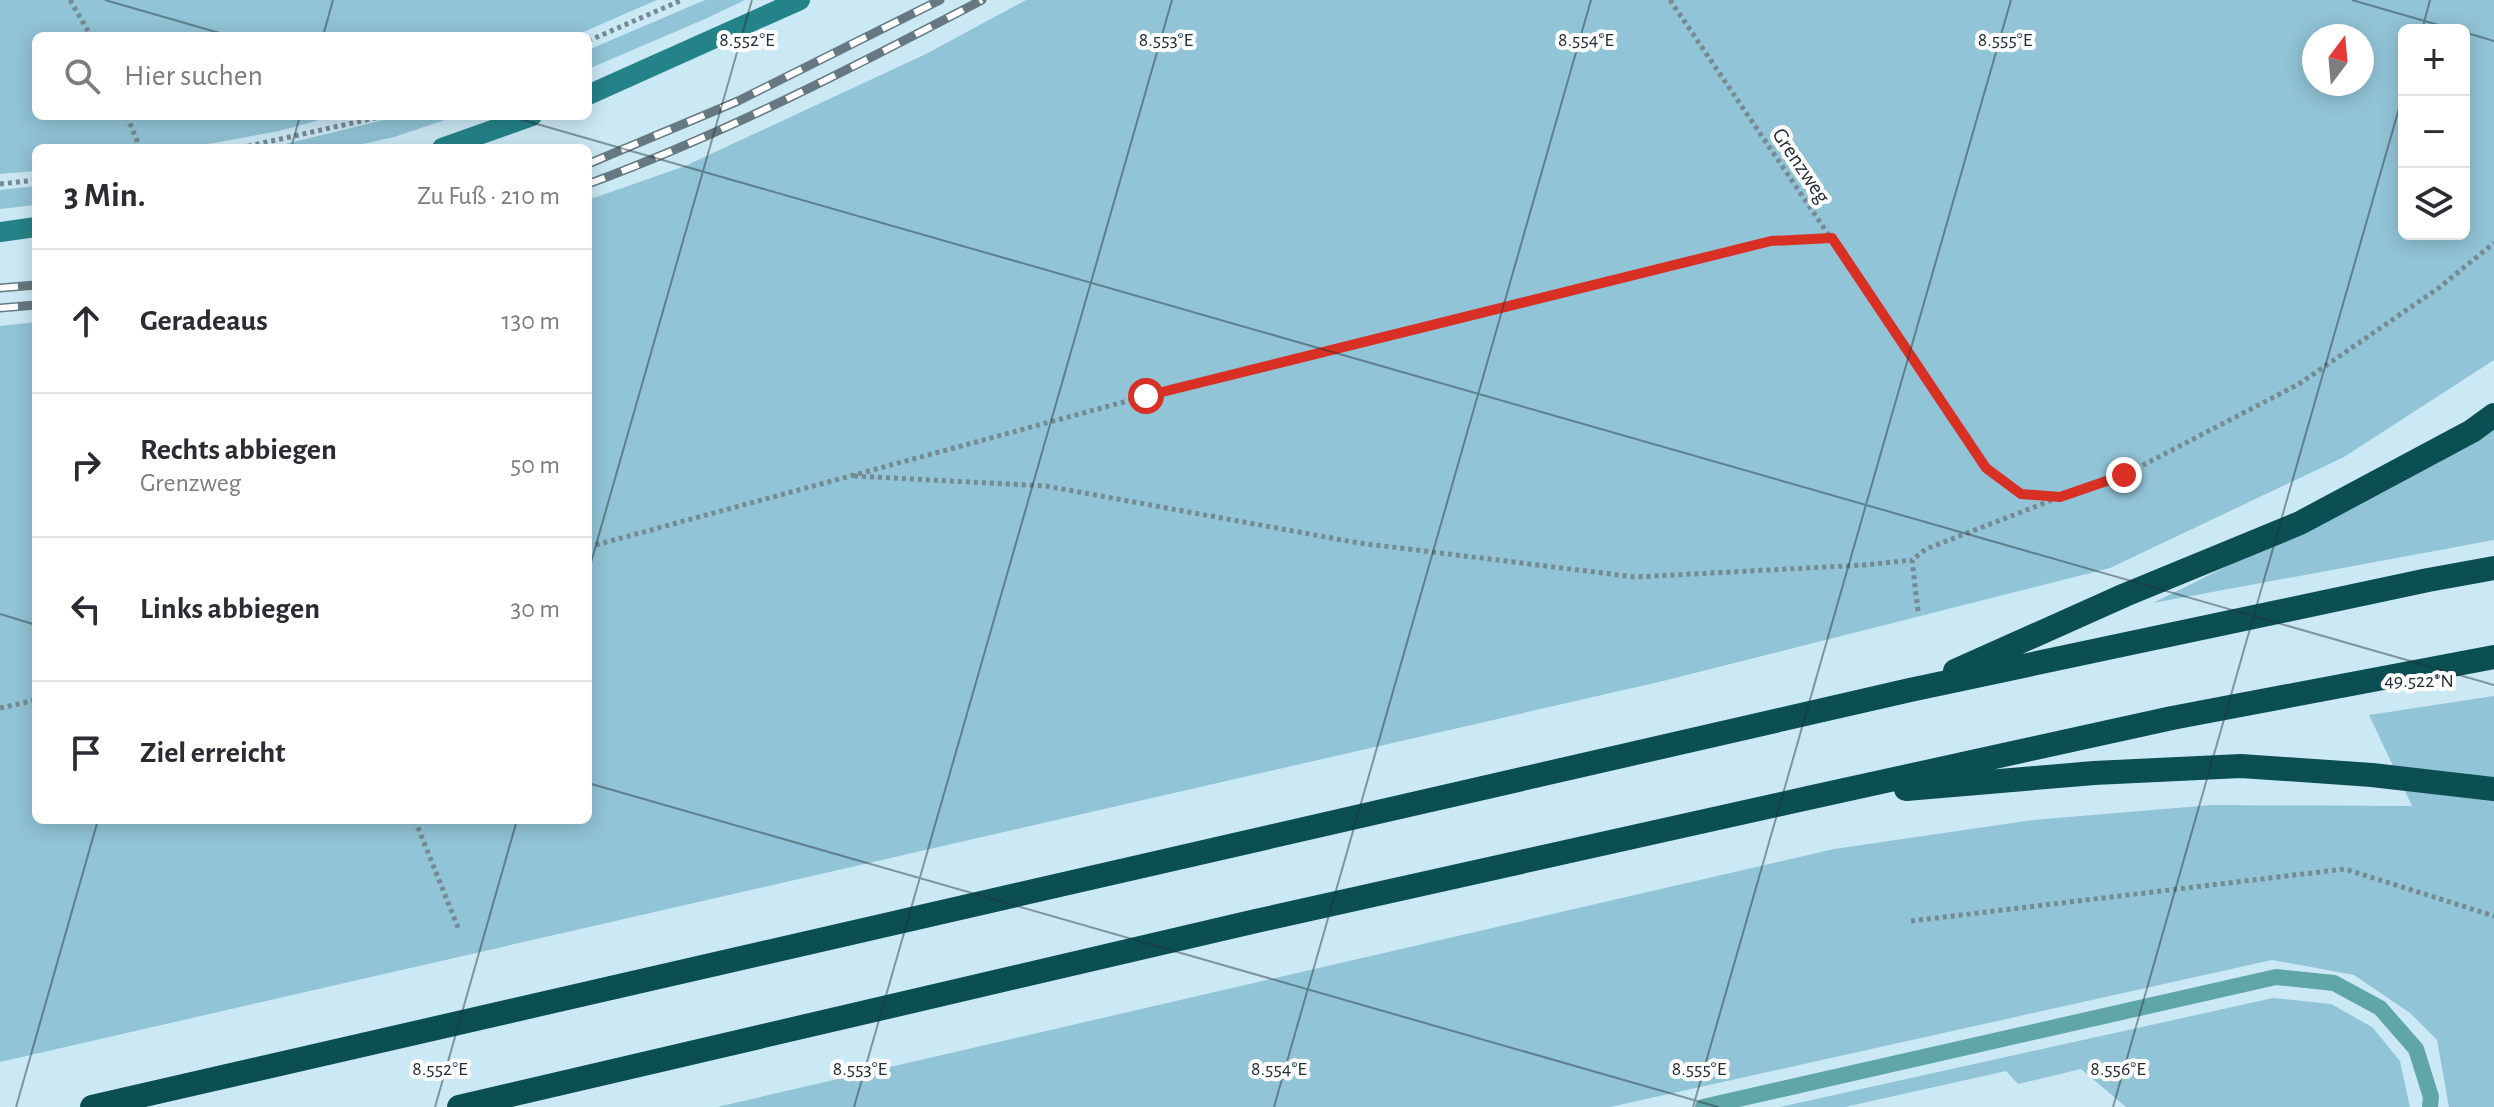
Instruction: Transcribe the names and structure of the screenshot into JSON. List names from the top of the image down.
{
  "streets": {
    "path": ["Grenzweg"]
  },
  "north": "top",
  "page": {
    "map_buttons": ["+", "−"],
    "search": "Hier suchen",
    "heading": ["3 Min.", "Zu Fuß · 210 m"],
    "list": [
      ["Geradeaus", "130 m"],
      ["Rechts abbiegen", "Grenzweg", "50 m"],
      ["Links abbiegen", "30 m"],
      "Ziel erreicht"
    ]
  },
  "coordinates": [
    "8.552°E",
    "8.553°E",
    "8.554°E",
    "8.555°E",
    "49.522°N",
    "8.556°E"
  ]
}
